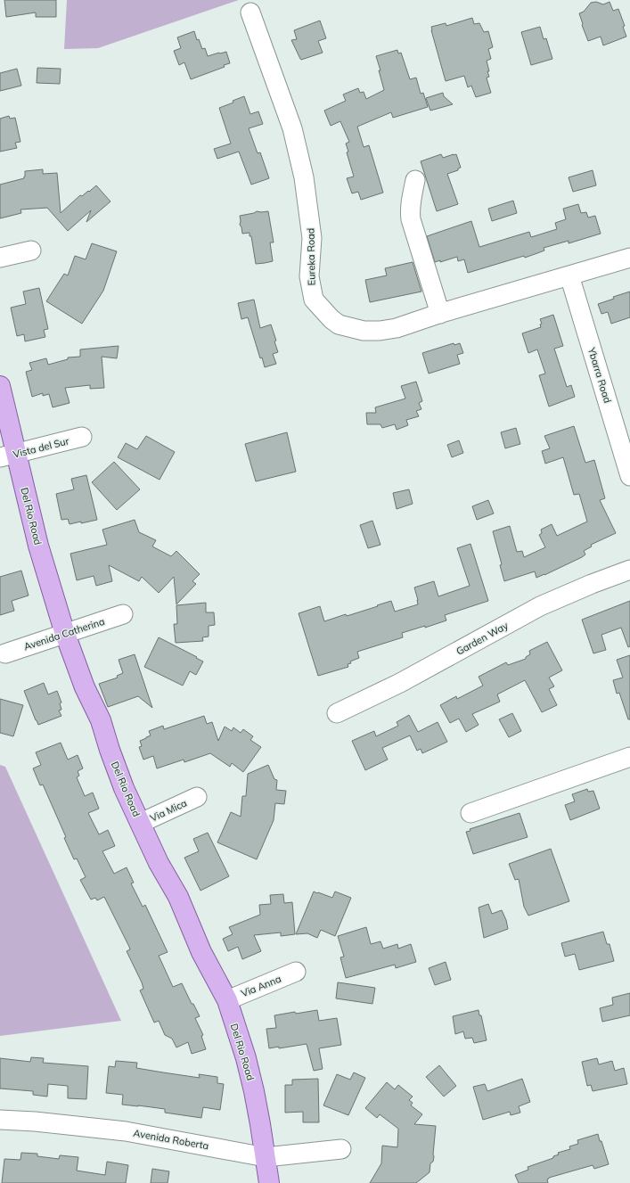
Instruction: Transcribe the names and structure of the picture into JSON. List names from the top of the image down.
{
  "streets": {
    "main road": ["Del Rio Road"],
    "street": [
      "Eureka Road",
      "Ybarra Road",
      "Vista del Sur",
      "Avenida Catherina",
      "Garden Way",
      "Via Mica",
      "Via Anna",
      "Avenida Roberta"
    ]
  },
  "crossings": [
    ["Eureka Road", "Ybarra Road"],
    ["Vista del Sur", "Del Rio Road"],
    ["Del Rio Road", "Avenida Catherina"],
    ["Del Rio Road", "Via Mica"],
    ["Del Rio Road", "Via Anna"],
    ["Del Rio Road", "Avenida Roberta"]
  ]
}
